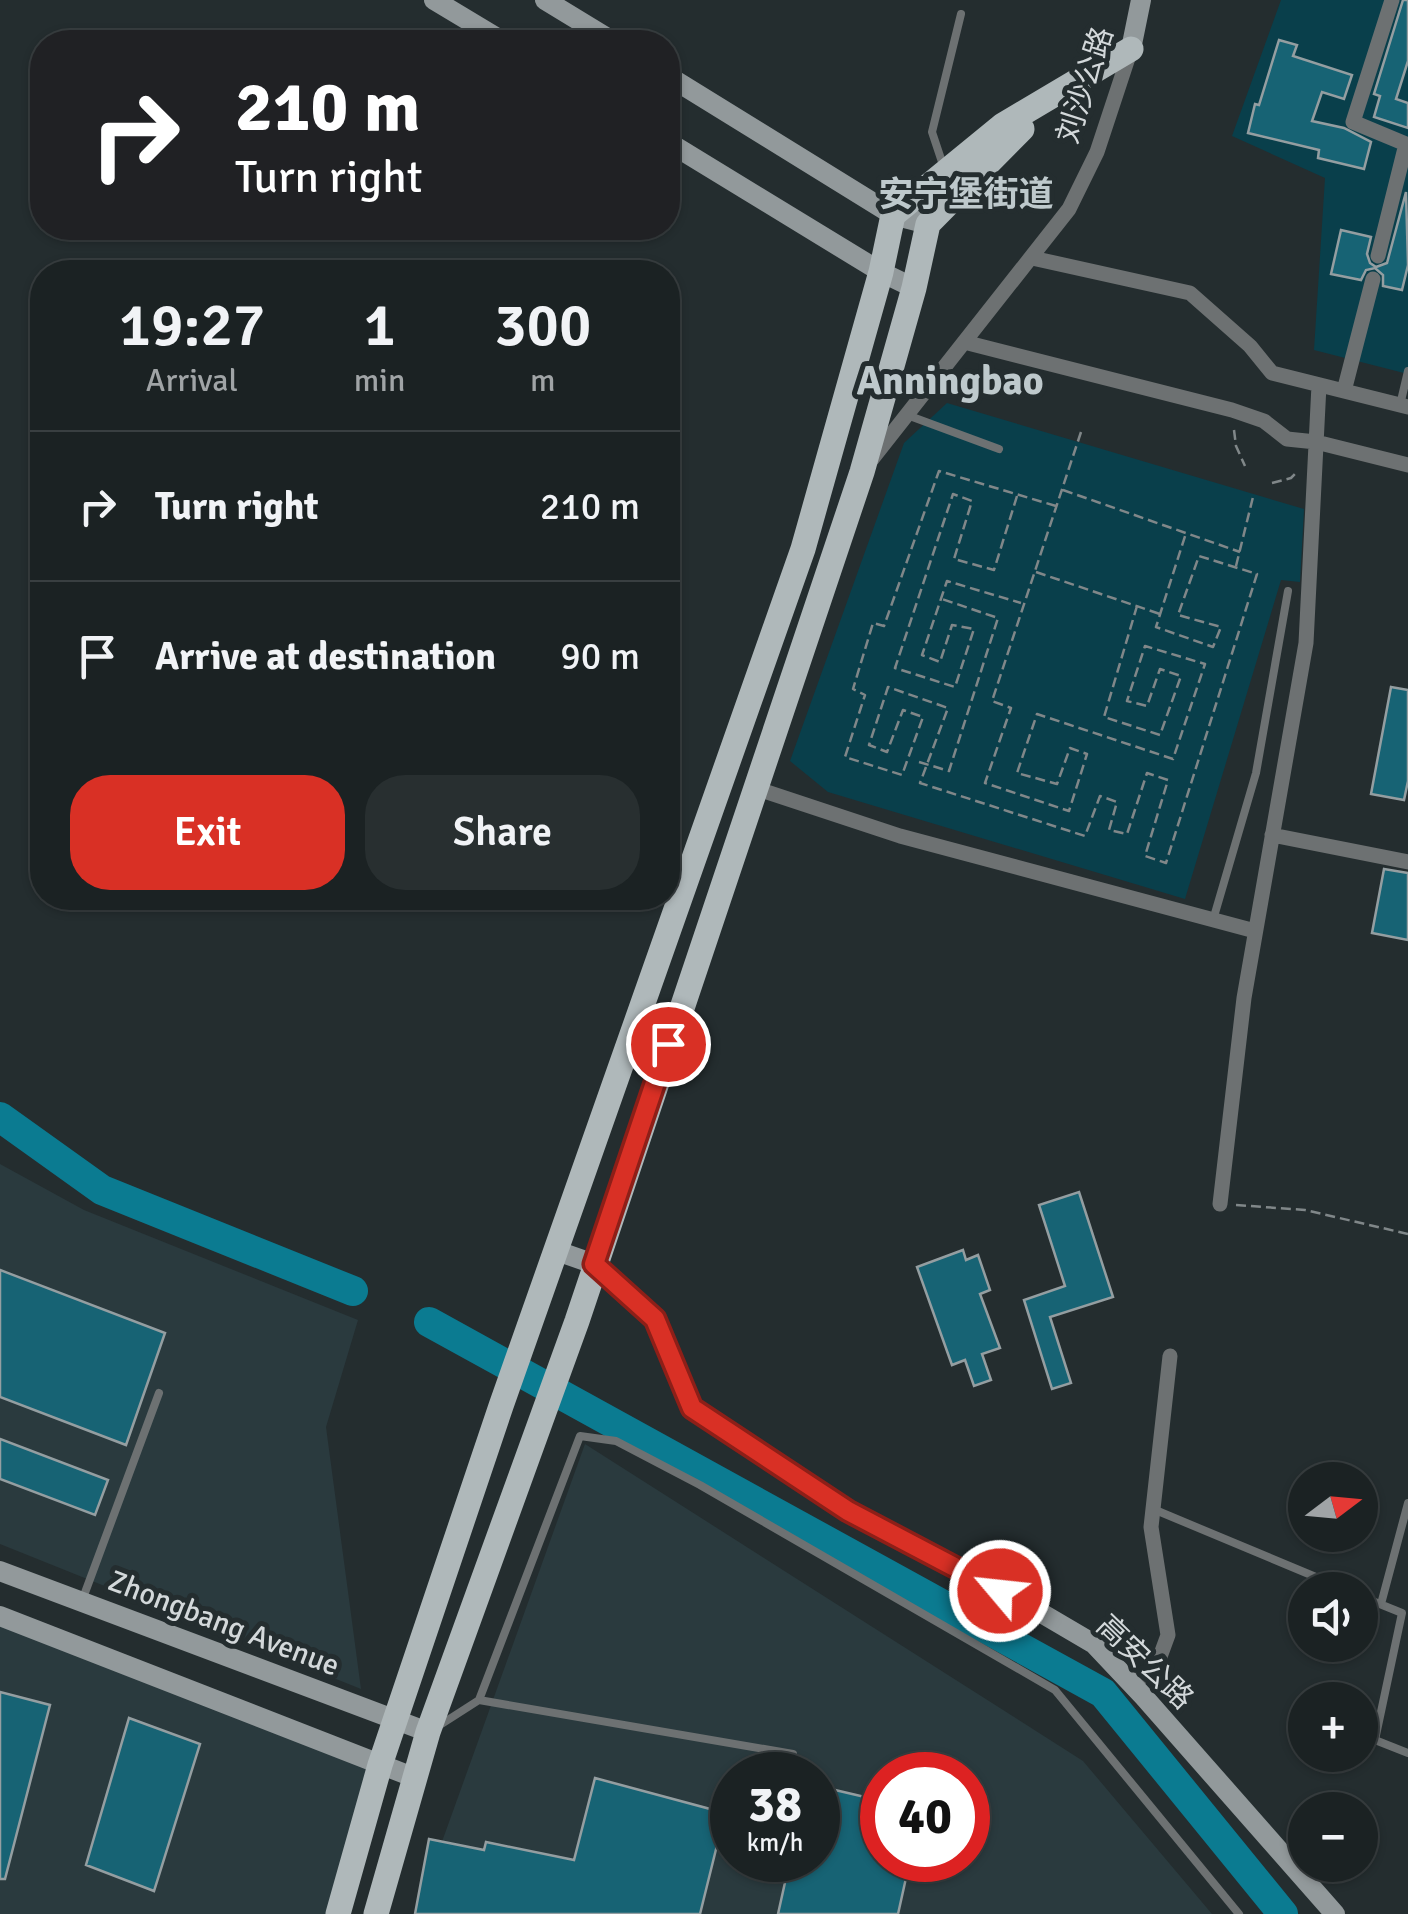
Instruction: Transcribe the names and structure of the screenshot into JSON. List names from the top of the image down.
{
  "streets": {
    "main road": ["刘沙公路", "Zhongbang Avenue", "高安公路"]
  },
  "districts": ["安宁堡街道", "Anningbao"],
  "north": "right",
  "page": {
    "turn": ["210 m", "Turn right"],
    "eta": [
      "19:27",
      "Arrival",
      "1",
      "min",
      "300",
      "m"
    ],
    "list": [
      {
        "name": "Turn right",
        "value": "210 m"
      },
      {
        "name": "Arrive at destination",
        "value": "90 m"
      }
    ],
    "buttons": ["Exit", "Share"],
    "map_buttons": ["+", "−"],
    "speed": "38 km/h",
    "limit": "40"
  }
}
